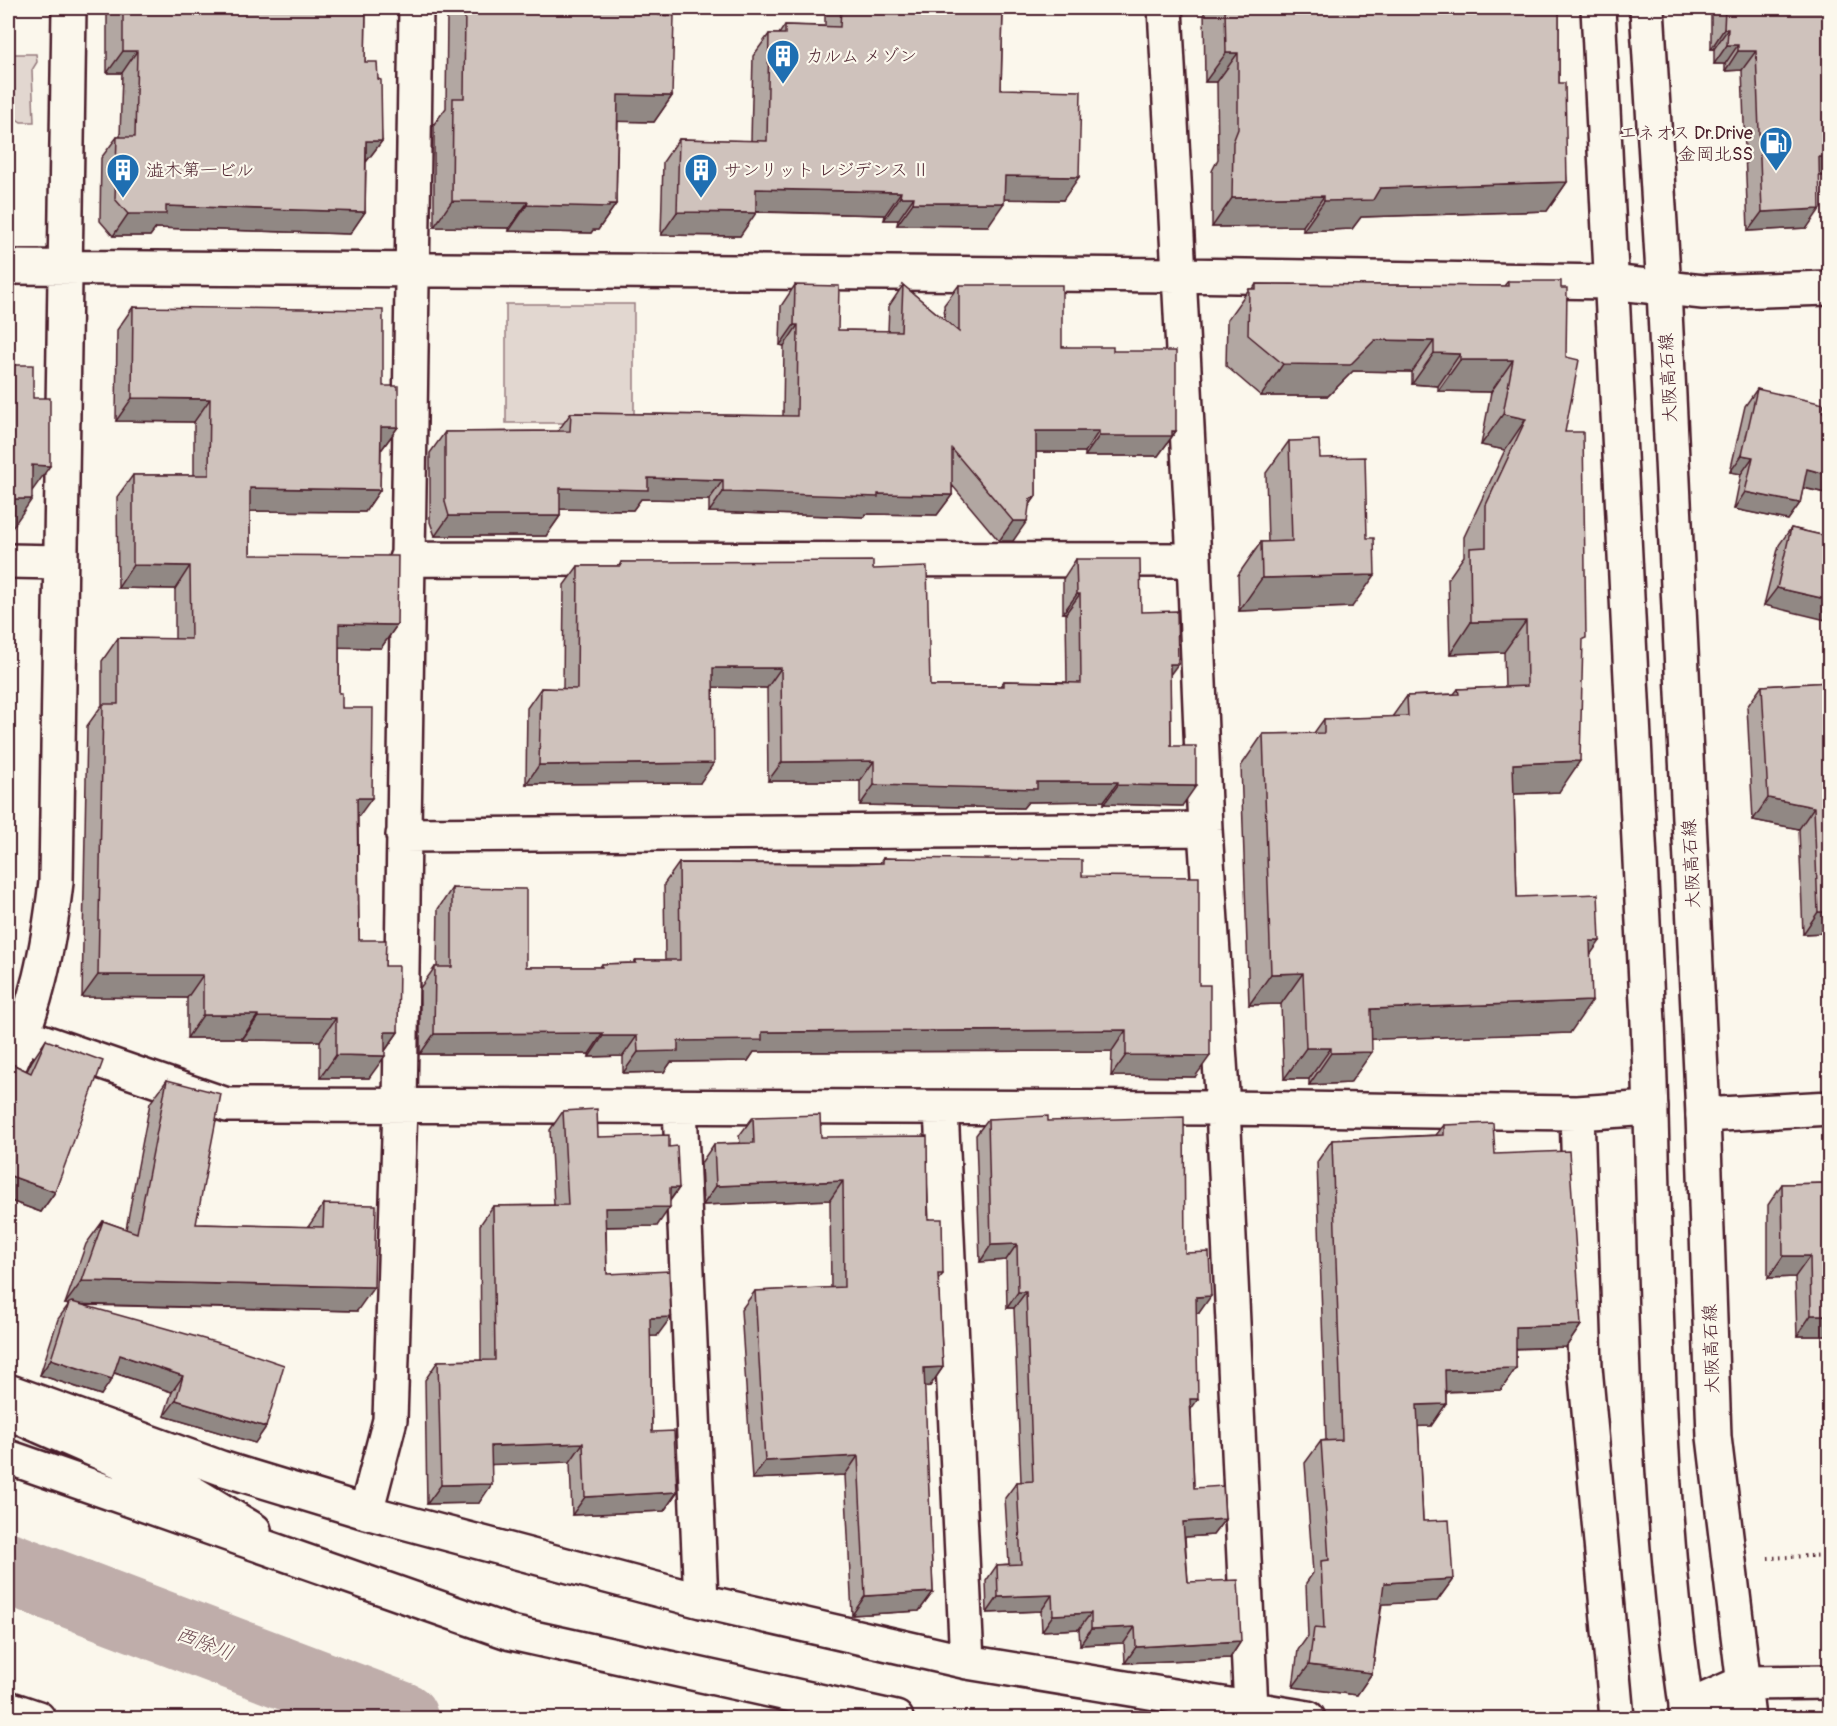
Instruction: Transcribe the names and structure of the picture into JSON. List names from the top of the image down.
{
  "streets": {
    "main road": ["大阪高石線"]
  },
  "water": ["西除川"],
  "places": {
    "building": ["カルム メゾン", "澁木第一ビル", "サンリット レジデンス Ⅱ"],
    "fuel station": ["エネオス Dr.Drive 金岡北SS"]
  }
}
